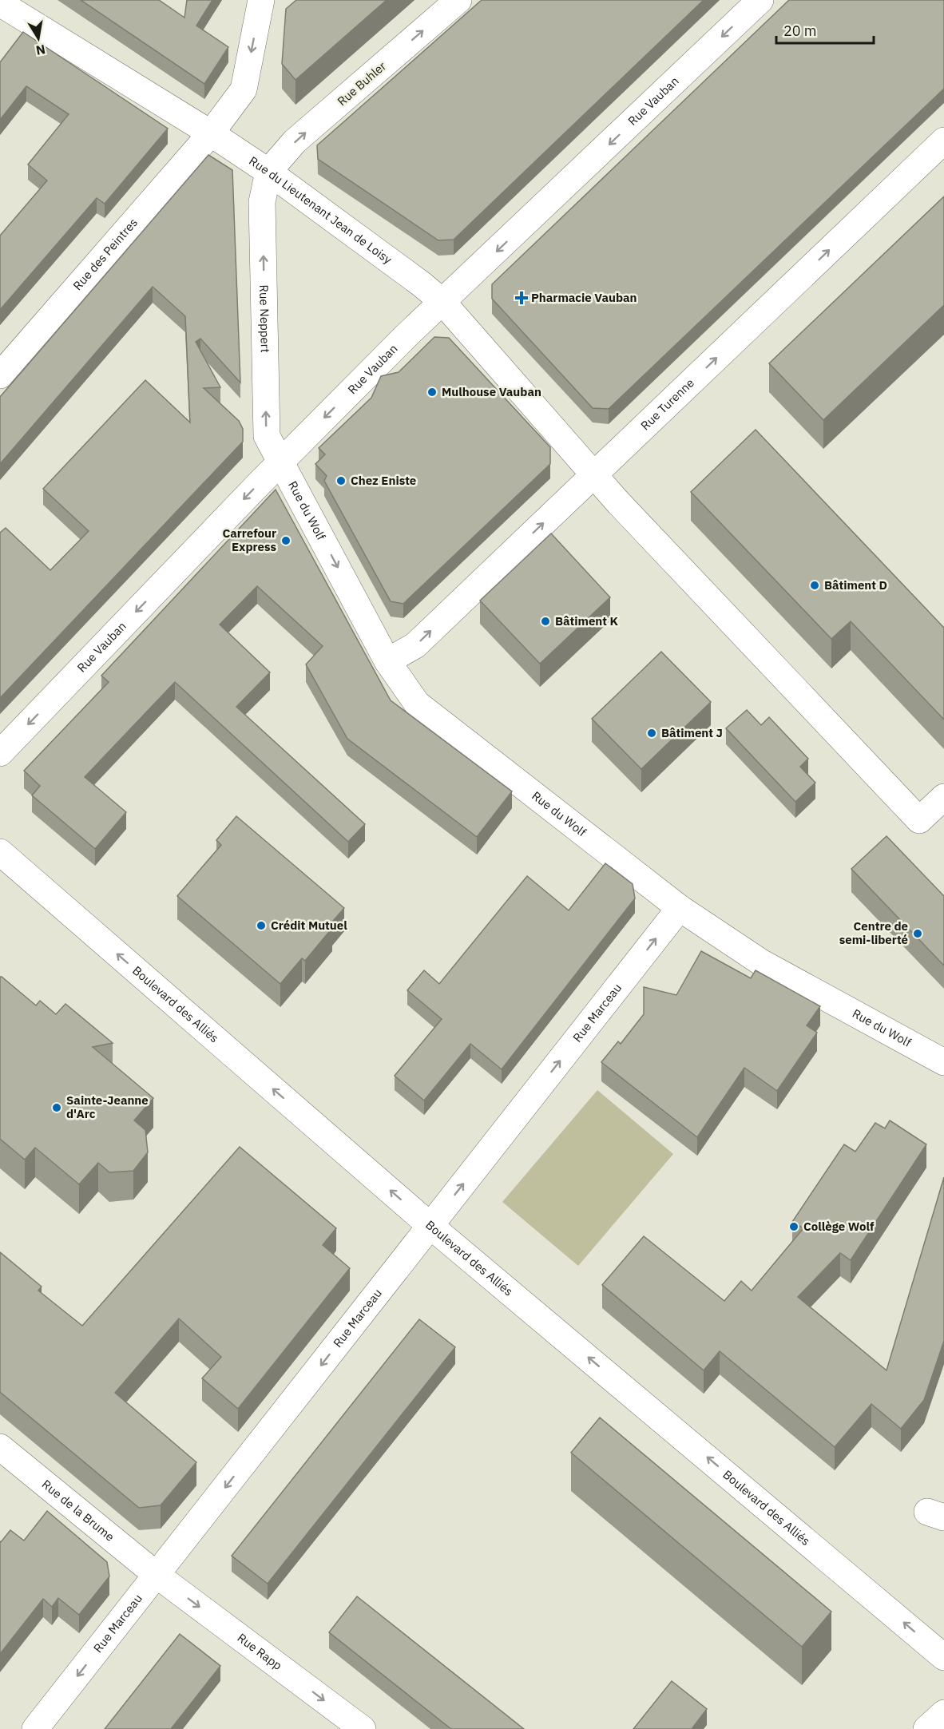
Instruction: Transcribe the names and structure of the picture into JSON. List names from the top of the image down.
{
  "streets": {
    "street": [
      "Rue Buhler",
      "Rue Vauban",
      "Rue du Lieutenant Jean de Loisy",
      "Rue des Peintres",
      "Rue Neppert",
      "Rue Turenne",
      "Rue du Wolf",
      "Boulevard des Alliés",
      "Rue Marceau",
      "Rue de la Brume",
      "Rue Rapp"
    ]
  },
  "crossings": [
    ["Rue Buhler", "Rue du Lieutenant Jean de Loisy"],
    ["Rue Buhler", "Rue Neppert"],
    ["Rue Vauban", "Rue du Lieutenant Jean de Loisy"],
    ["Rue Vauban", "Rue Neppert"],
    ["Rue Vauban", "Rue du Wolf"],
    ["Rue du Lieutenant Jean de Loisy", "Rue des Peintres"],
    ["Rue du Lieutenant Jean de Loisy", "Rue Neppert"],
    ["Rue du Lieutenant Jean de Loisy", "Rue Turenne"],
    ["Rue Neppert", "Rue du Wolf"],
    ["Rue Turenne", "Rue du Wolf"],
    ["Rue du Wolf", "Rue Marceau"],
    ["Boulevard des Alliés", "Rue Marceau"],
    ["Rue Marceau", "Rue de la Brume"],
    ["Rue Marceau", "Rue Rapp"],
    ["Rue de la Brume", "Rue Rapp"]
  ],
  "one_way": [
    "Rue Buhler",
    "Rue Vauban",
    "Rue Neppert",
    "Rue Turenne",
    "Boulevard des Alliés",
    "Rue Rapp"
  ],
  "places": {
    "health": ["Pharmacie Vauban"],
    "other": [
      "Mulhouse Vauban",
      "Chez Eniste",
      "Carrefour Express",
      "Bâtiment D",
      "Bâtiment K",
      "Bâtiment J",
      "Crédit Mutuel",
      "Centre de semi-liberté",
      "Sainte-Jeanne d'Arc",
      "Collège Wolf"
    ]
  },
  "scale_bar": "20 m",
  "north": "bottom"
}
